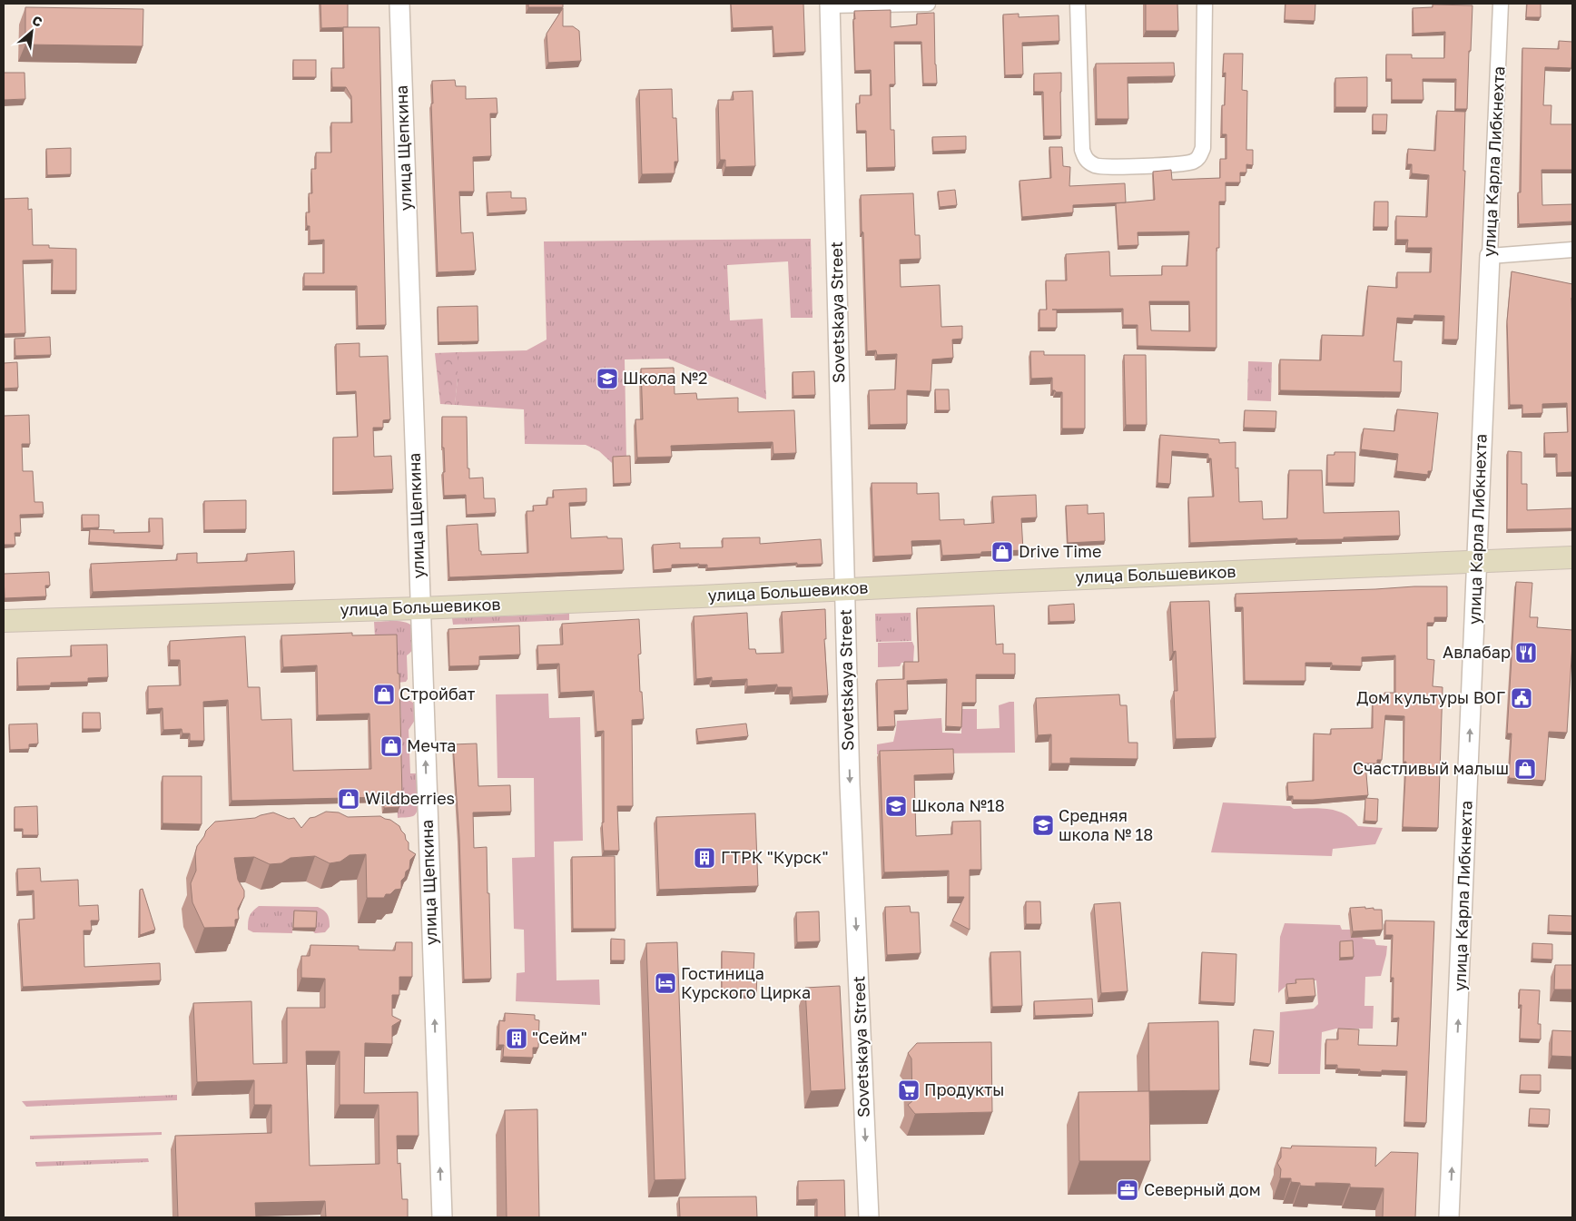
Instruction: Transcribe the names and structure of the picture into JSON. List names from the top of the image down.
{
  "streets": {
    "main road": ["улица Большевиков"],
    "street": ["улица Щепкина", "улица Карла Либкнехта", "Sovetskaya Street"]
  },
  "crossings": [
    ["улица Щепкина", "улица Большевиков"],
    ["улица Карла Либкнехта", "улица Большевиков"],
    ["Sovetskaya Street", "улица Большевиков"]
  ],
  "one_way": ["улица Щепкина", "улица Карла Либкнехта", "Sovetskaya Street"],
  "places": {
    "school or university": ["Школа №2", "Школа №18", "Средняя школа № 18"],
    "shop": [
      "Drive Time",
      "Стройбат",
      "Мечта",
      "Счастливый малыш",
      "Wildberries"
    ],
    "restaurant": ["Авлабар"],
    "public building": ["Дом культуры ВОГ"],
    "building": ["ГТРК \"Курск\"", "\"Сейм\""],
    "hotel": ["Гостиница Курского Цирка"],
    "supermarket": ["Продукты"],
    "office": ["Северный дом"]
  },
  "north": "top right"
}
